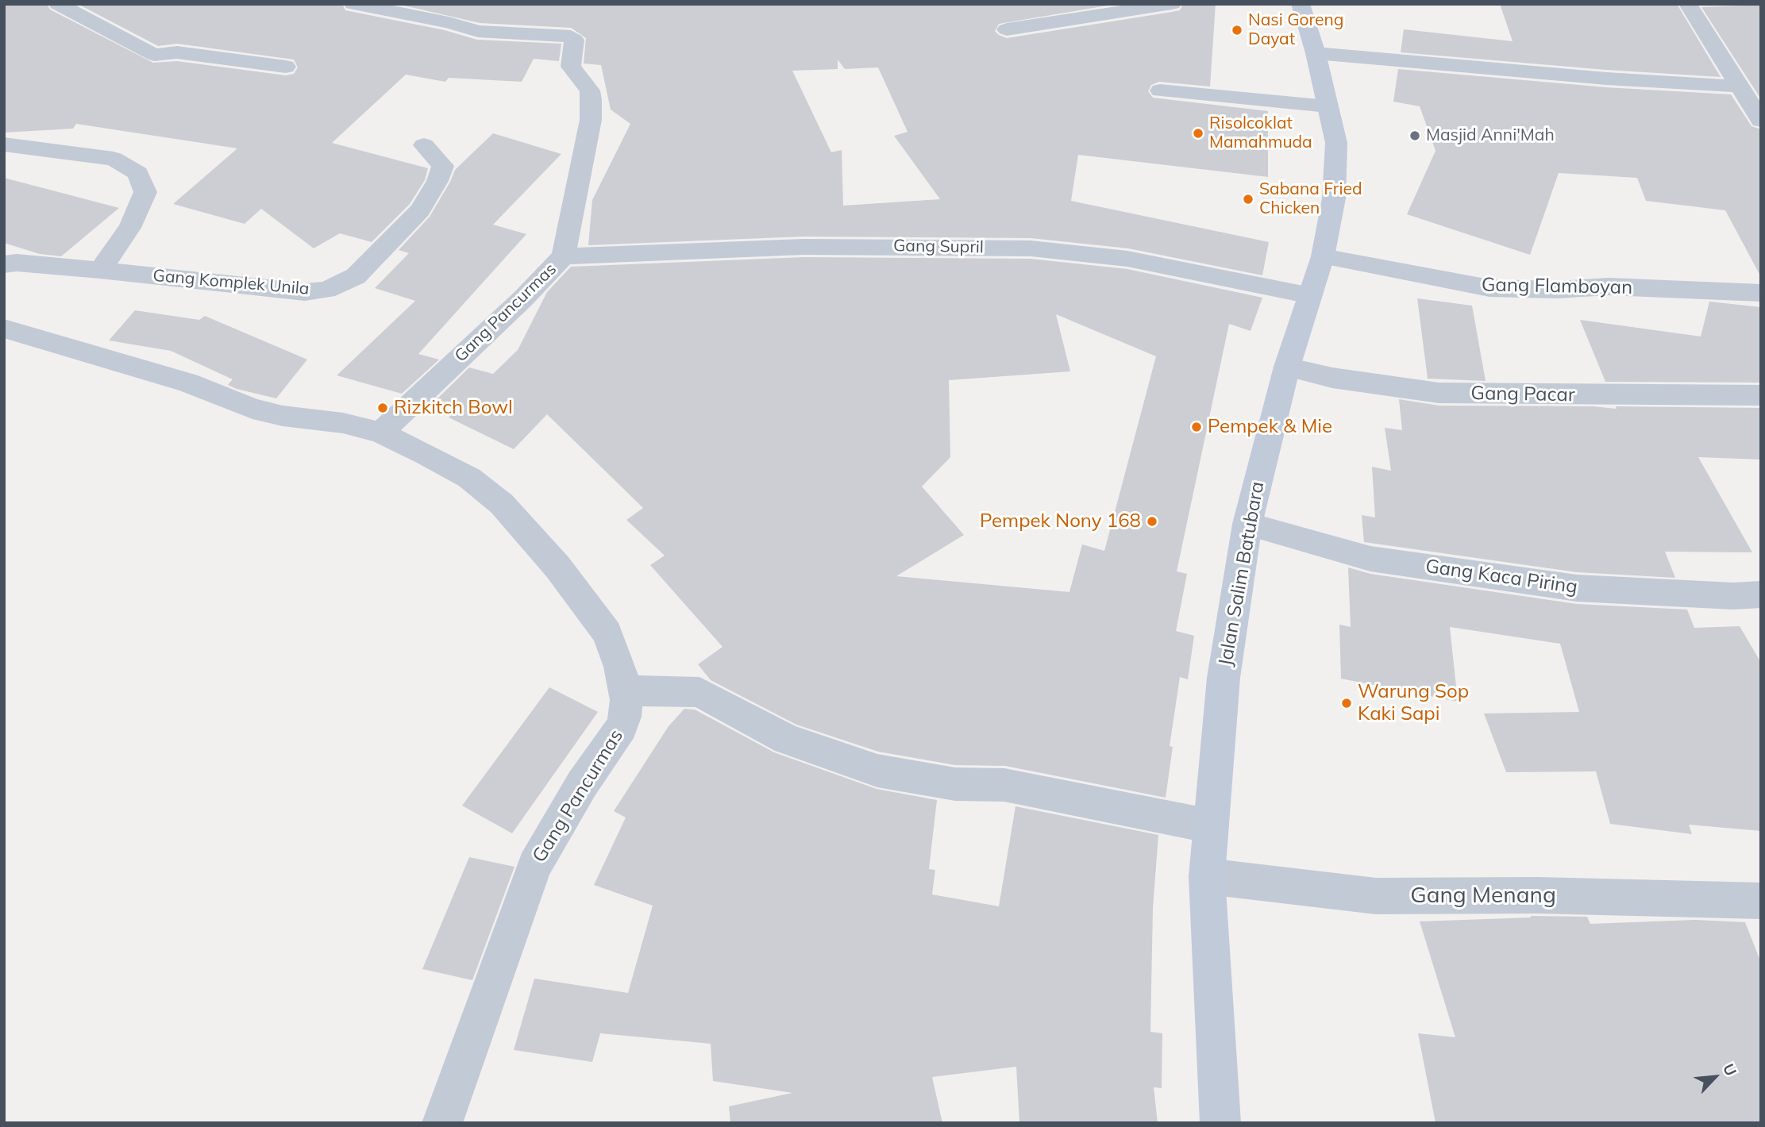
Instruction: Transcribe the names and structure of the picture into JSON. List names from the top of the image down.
{
  "streets": {
    "street": [
      "Gang Supril",
      "Gang Komplek Unila",
      "Gang Flamboyan",
      "Gang Pancurmas",
      "Gang Pacar",
      "Jalan Salim Batubara",
      "Gang Kaca Piring",
      "Gang Menang"
    ]
  },
  "crossings": [
    ["Gang Supril", "Gang Pancurmas"],
    ["Gang Supril", "Jalan Salim Batubara"],
    ["Gang Flamboyan", "Jalan Salim Batubara"],
    ["Gang Pacar", "Jalan Salim Batubara"],
    ["Jalan Salim Batubara", "Gang Kaca Piring"],
    ["Jalan Salim Batubara", "Gang Menang"]
  ],
  "places": [
    "Nasi Goreng Dayat",
    "Risolcoklat Mamahmuda",
    "Masjid Anni'Mah",
    "Sabana Fried Chicken",
    "Rizkitch Bowl",
    "Pempek & Mie",
    "Pempek Nony 168",
    "Warung Sop Kaki Sapi"
  ],
  "north": "top right"
}
